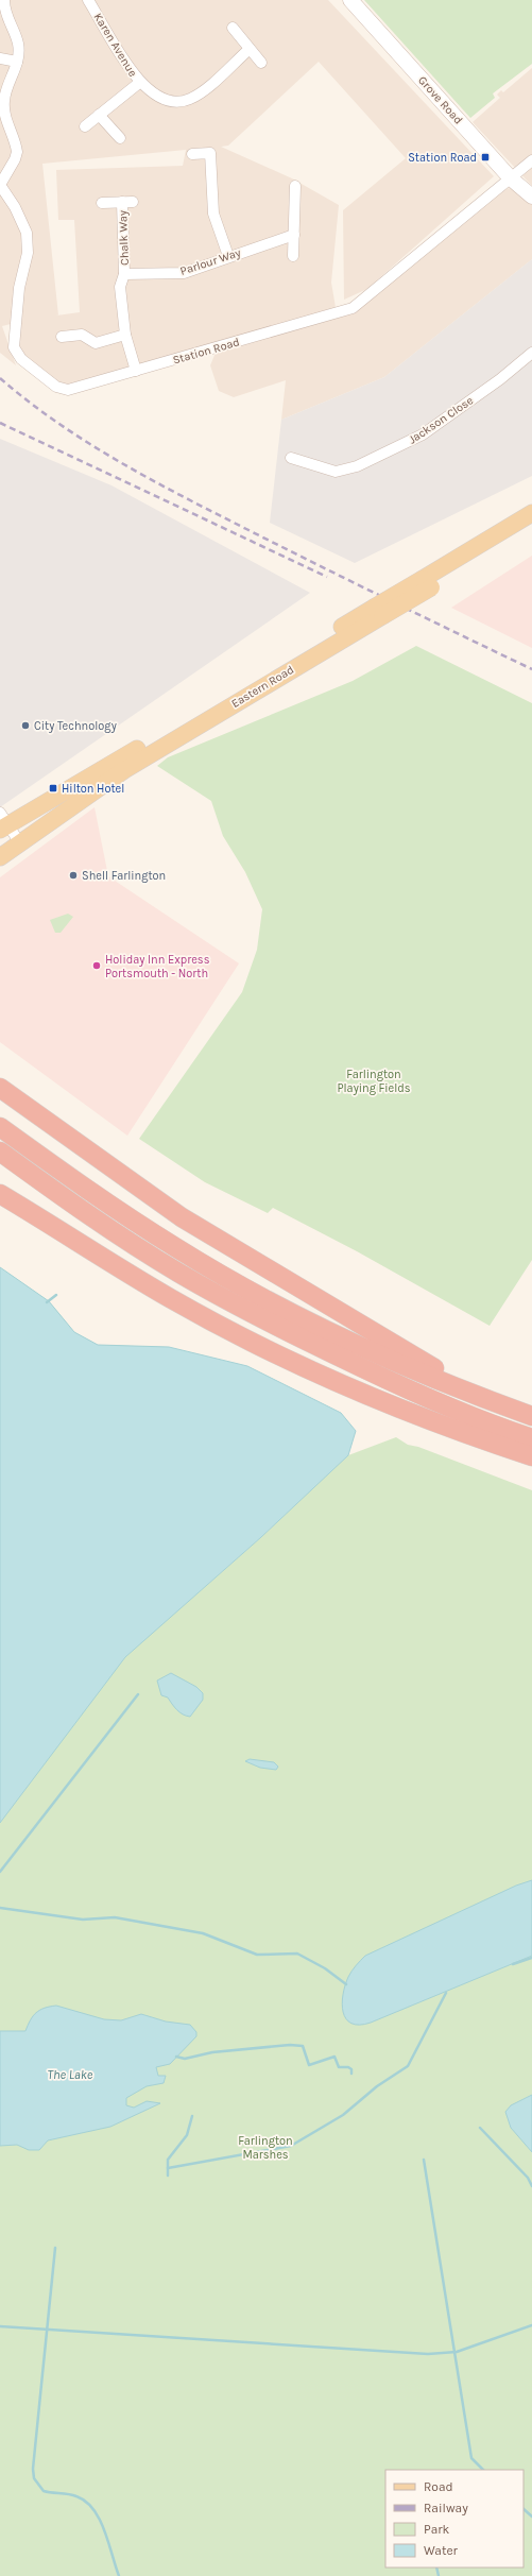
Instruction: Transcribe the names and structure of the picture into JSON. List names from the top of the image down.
{
  "streets": {
    "main road": ["Eastern Road"],
    "street": [
      "Karen Avenue",
      "Grove Road",
      "Chalk Way",
      "Parlour Way",
      "Station Road",
      "Jackson Close"
    ]
  },
  "crossings": [
    ["Grove Road", "Station Road"],
    ["Chalk Way", "Parlour Way"]
  ],
  "water": ["The Lake"],
  "parks": ["Farlington Playing Fields", "Farlington Marshes"],
  "places": {
    "transit": ["Station Road", "Hilton Hotel"],
    "other": ["City Technology", "Shell Farlington", "Holiday Inn Express Portsmouth - North"]
  },
  "legend": [
    "Road",
    "Railway",
    "Park",
    "Water"
  ]
}
